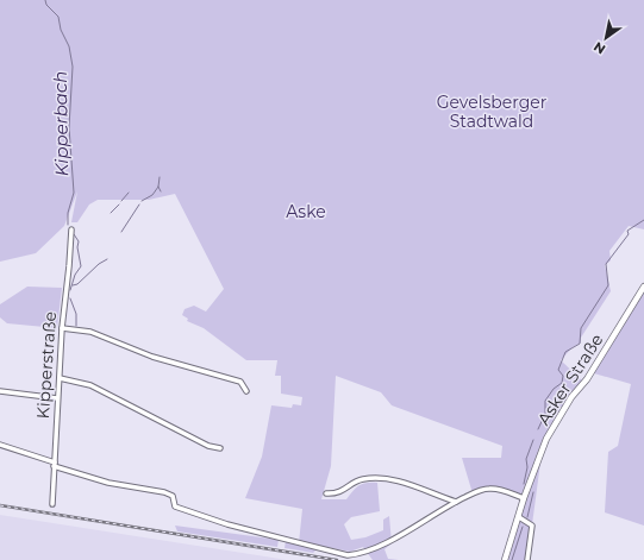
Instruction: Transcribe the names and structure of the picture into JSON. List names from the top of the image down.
{
  "streets": {
    "street": ["Kipperstraße", "Asker Straße"]
  },
  "water": ["Kipperbach"],
  "parks": ["Gevelsberger Stadtwald", "Aske"],
  "north": "bottom left"
}
